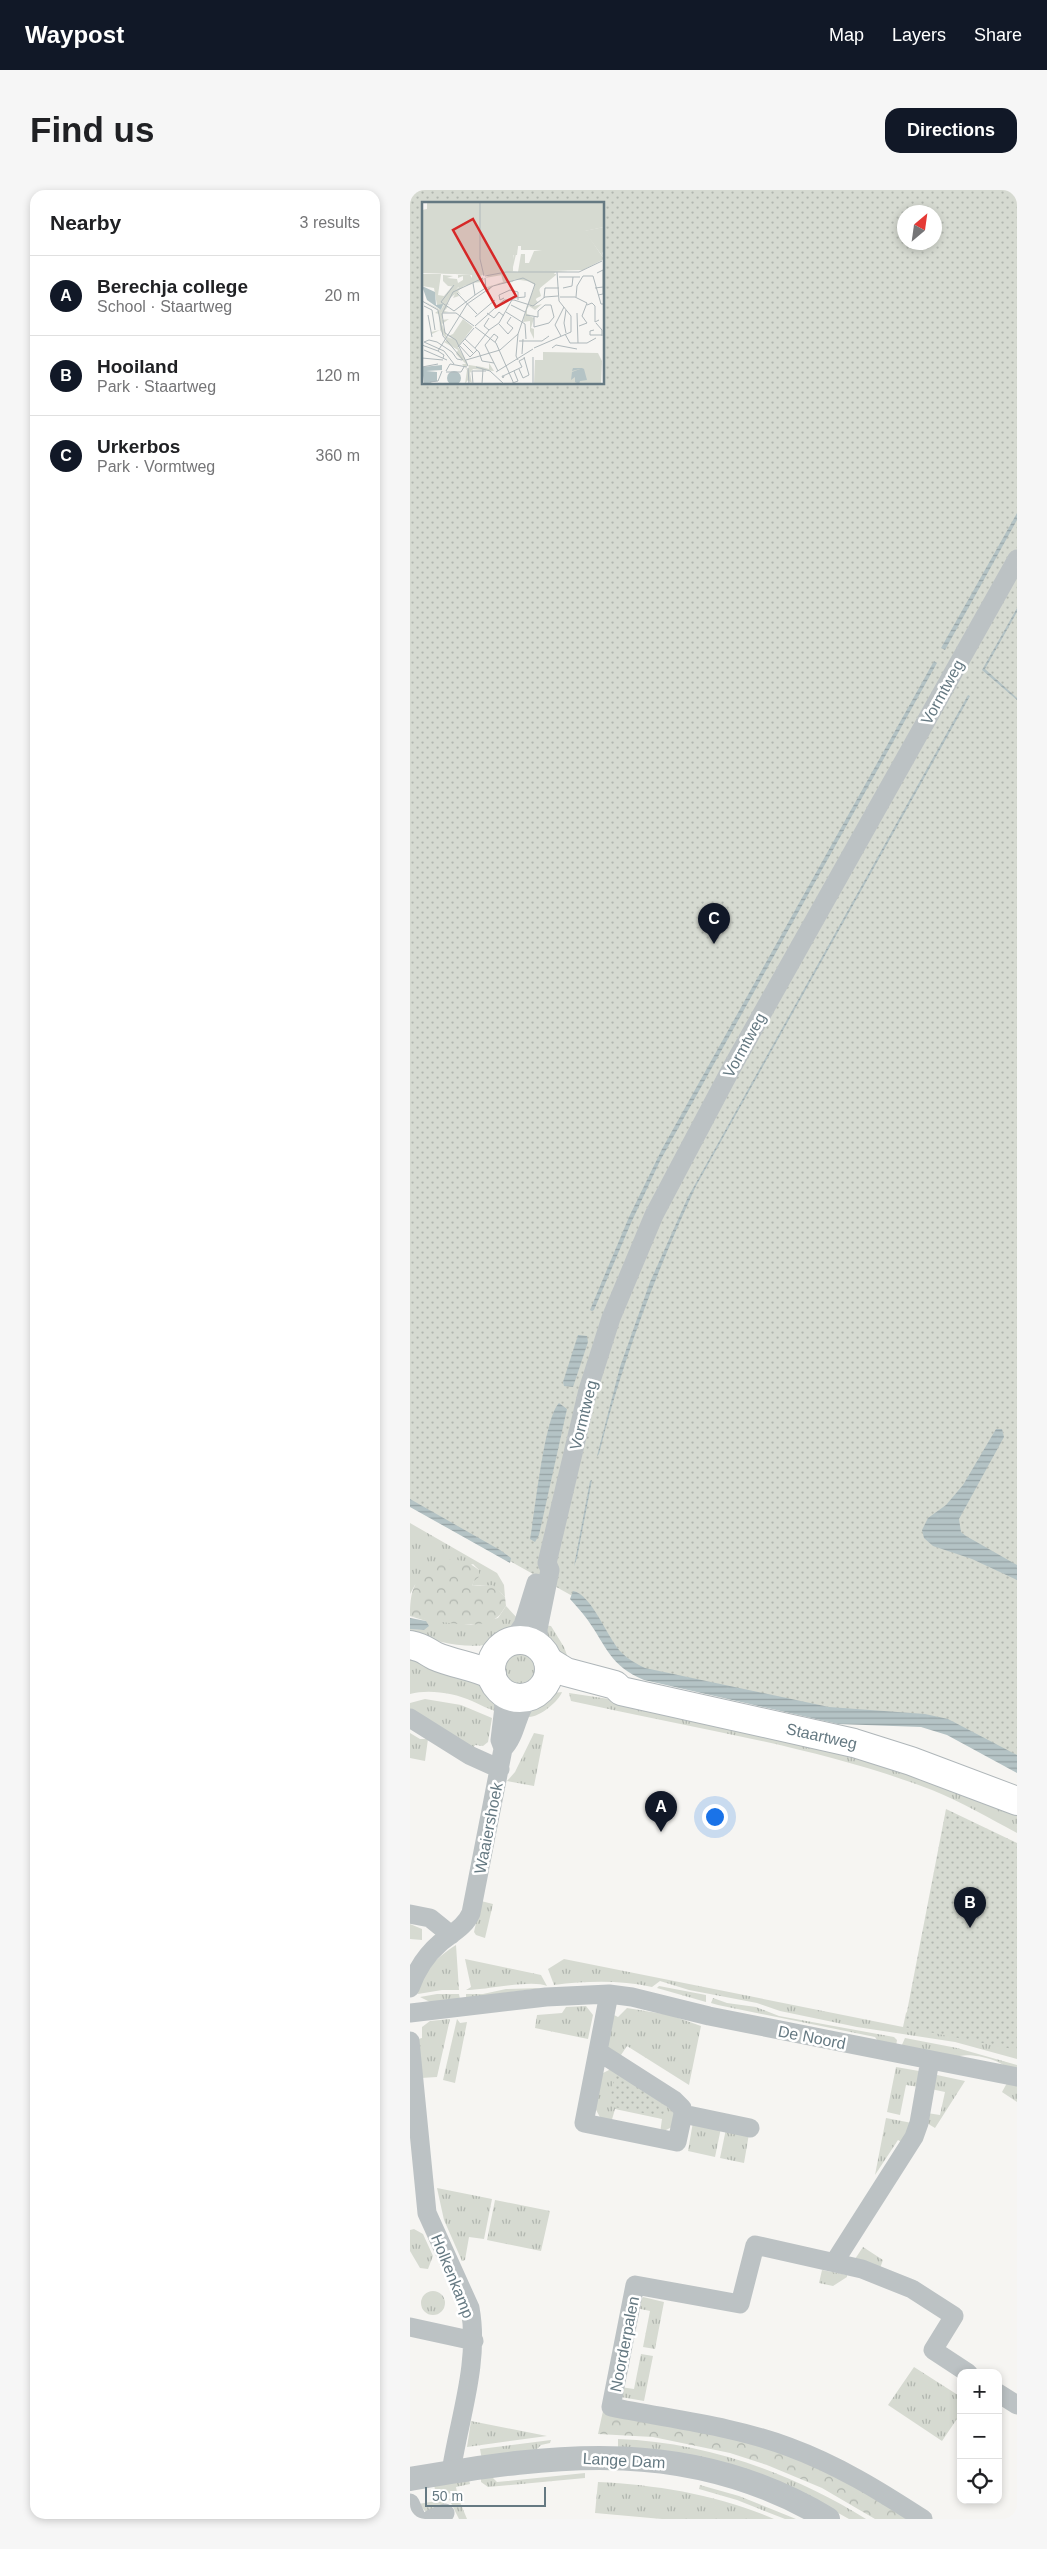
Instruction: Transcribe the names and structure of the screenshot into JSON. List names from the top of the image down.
{
  "streets": {
    "main road": ["Staartweg"],
    "street": [
      "Vormtweg",
      "Waaiershoek",
      "De Noord",
      "Holkenkamp",
      "Noorderpalen",
      "Lange Dam"
    ]
  },
  "crossings": [
    ["Vormtweg", "Staartweg"],
    ["Holkenkamp", "Lange Dam"]
  ],
  "scale_bar": "50 m",
  "north": "top right",
  "page": {
    "header": "Waypost",
    "nav": ["Map", "Layers", "Share"],
    "buttons": "Directions",
    "title": "Find us",
    "heading": ["Nearby", "3 results"],
    "list": [
      {
        "mark": "A",
        "name": "Berechja college",
        "note": "School · Staartweg",
        "value": "20 m"
      },
      {
        "mark": "B",
        "name": "Hooiland",
        "note": "Park · Staartweg",
        "value": "120 m"
      },
      {
        "mark": "C",
        "name": "Urkerbos",
        "note": "Park · Vormtweg",
        "value": "360 m"
      }
    ],
    "pins": ["C", "A", "B"],
    "map_buttons": ["+", "−"],
    "scale": "50 m"
  }
}
